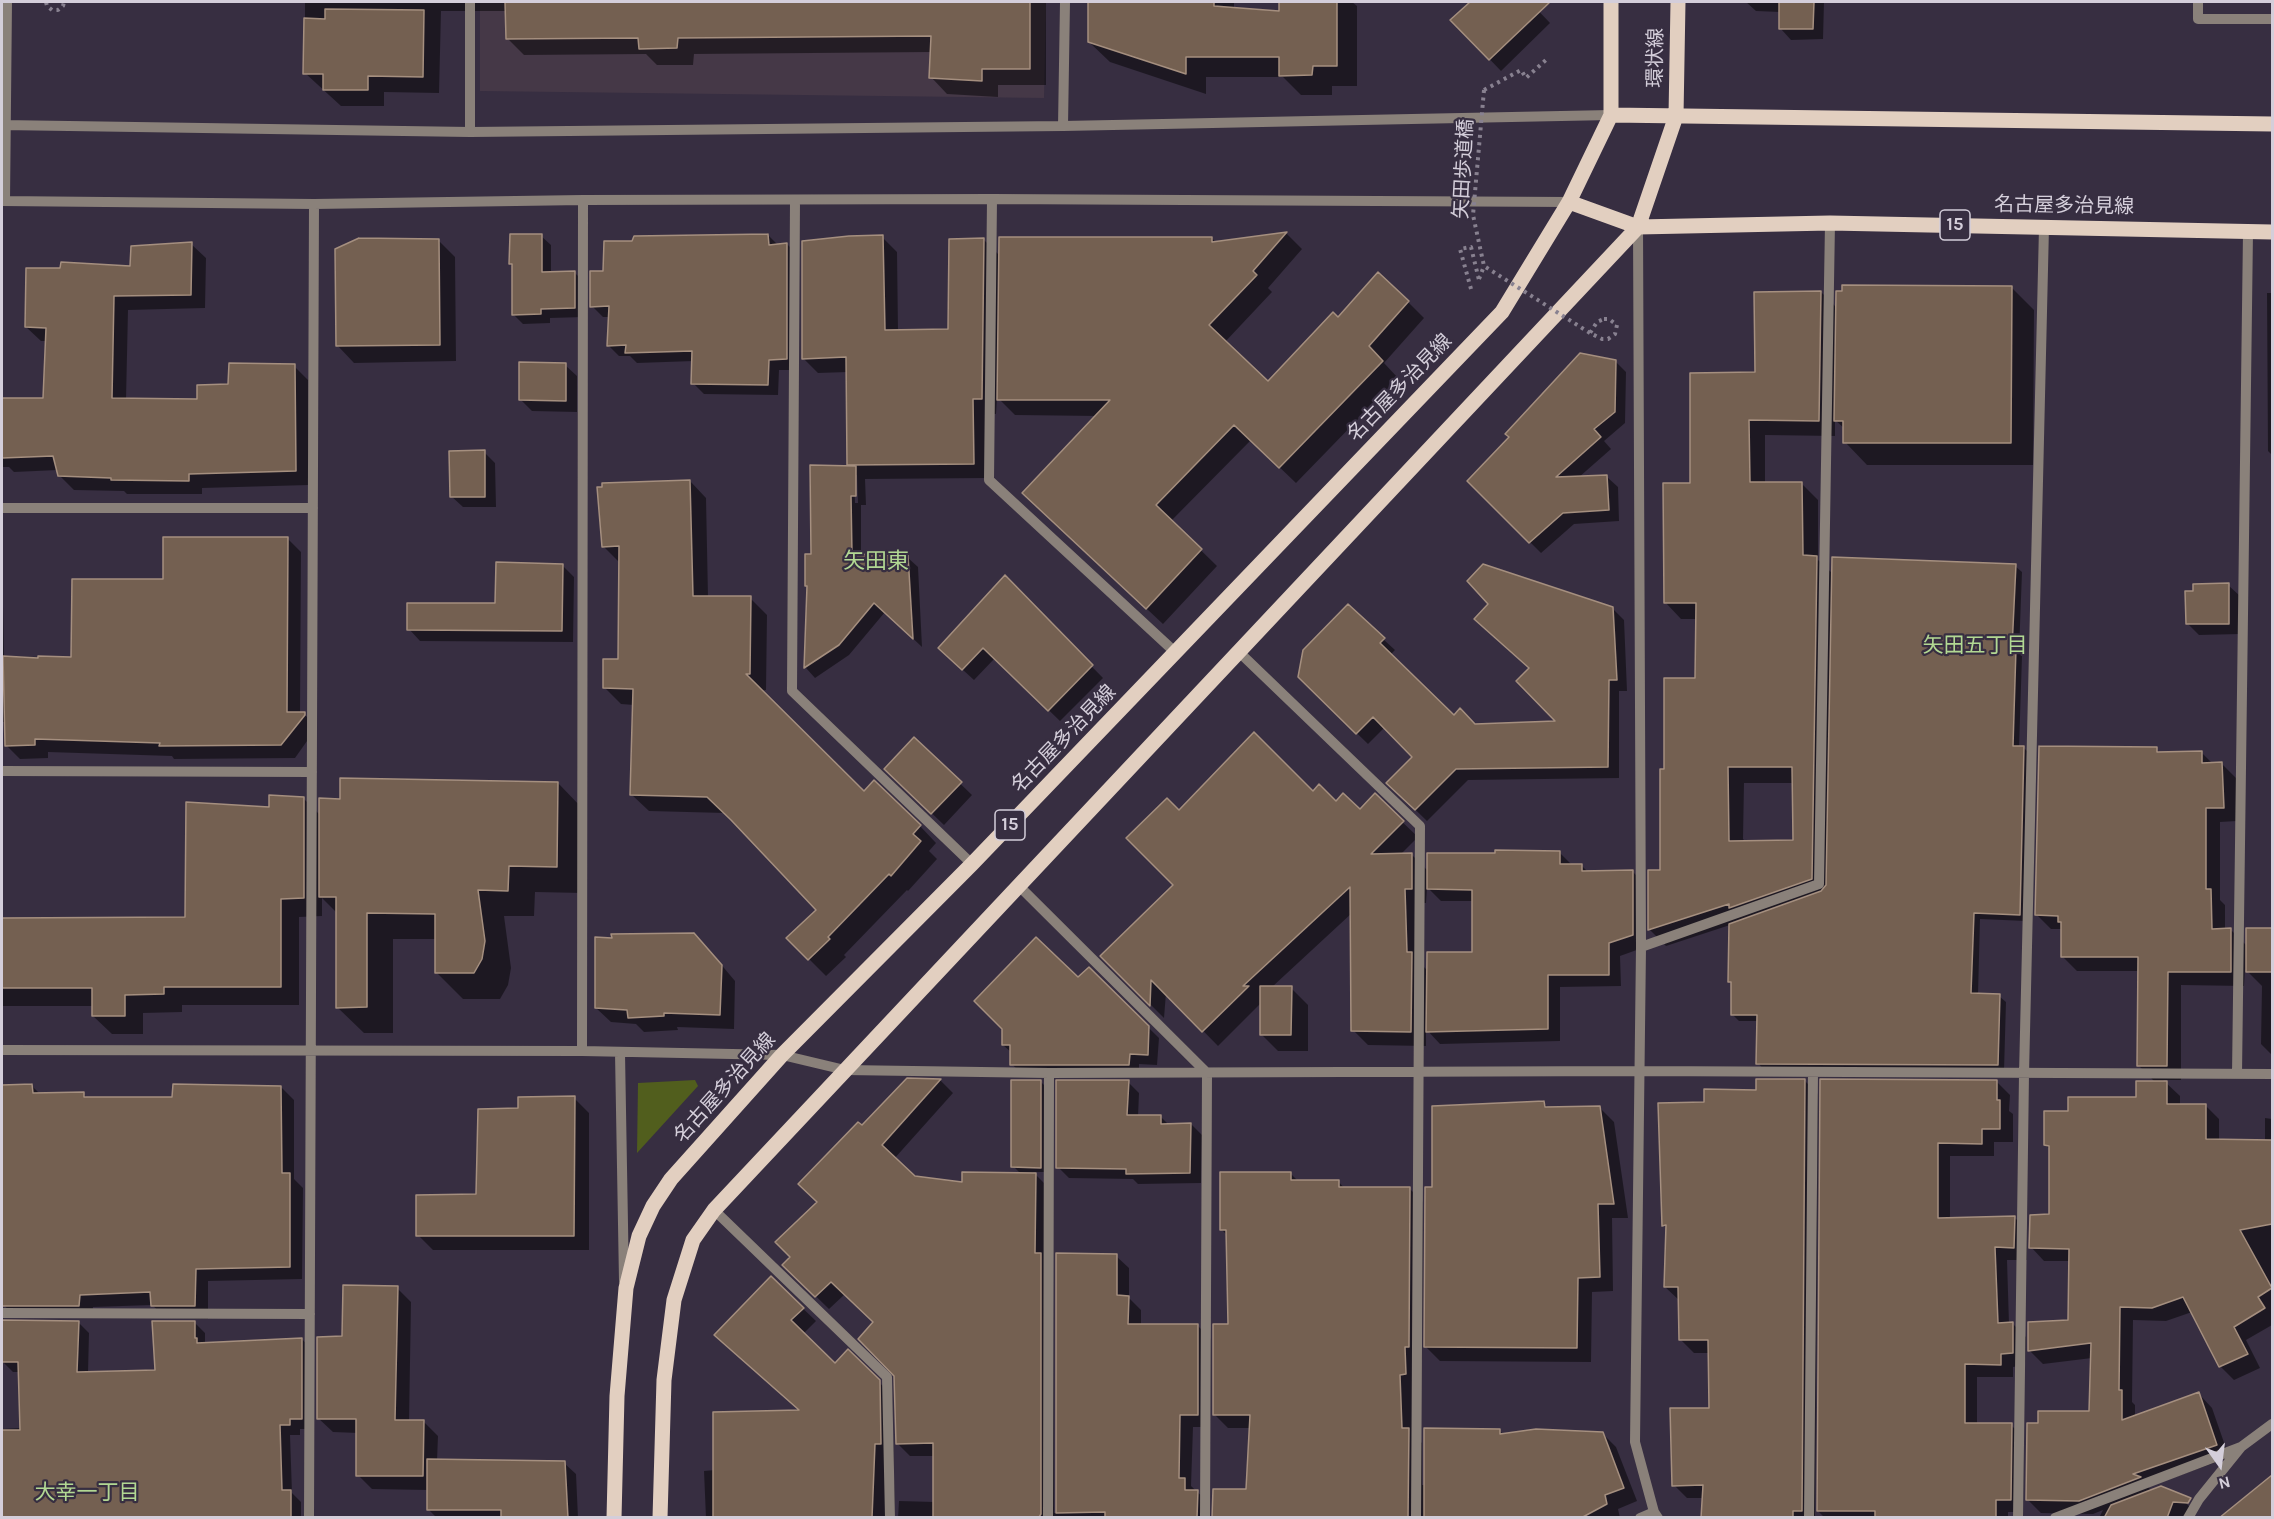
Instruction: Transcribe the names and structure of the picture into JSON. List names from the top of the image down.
{
  "streets": {
    "main road": ["環状線", "名古屋多治見線", "15"],
    "path": ["矢田歩道橋"]
  },
  "crossings": [
    ["環状線", "15"],
    ["名古屋多治見線", "15"]
  ],
  "districts": ["矢田東", "矢田五丁目", "大幸一丁目"],
  "north": "bottom"
}
